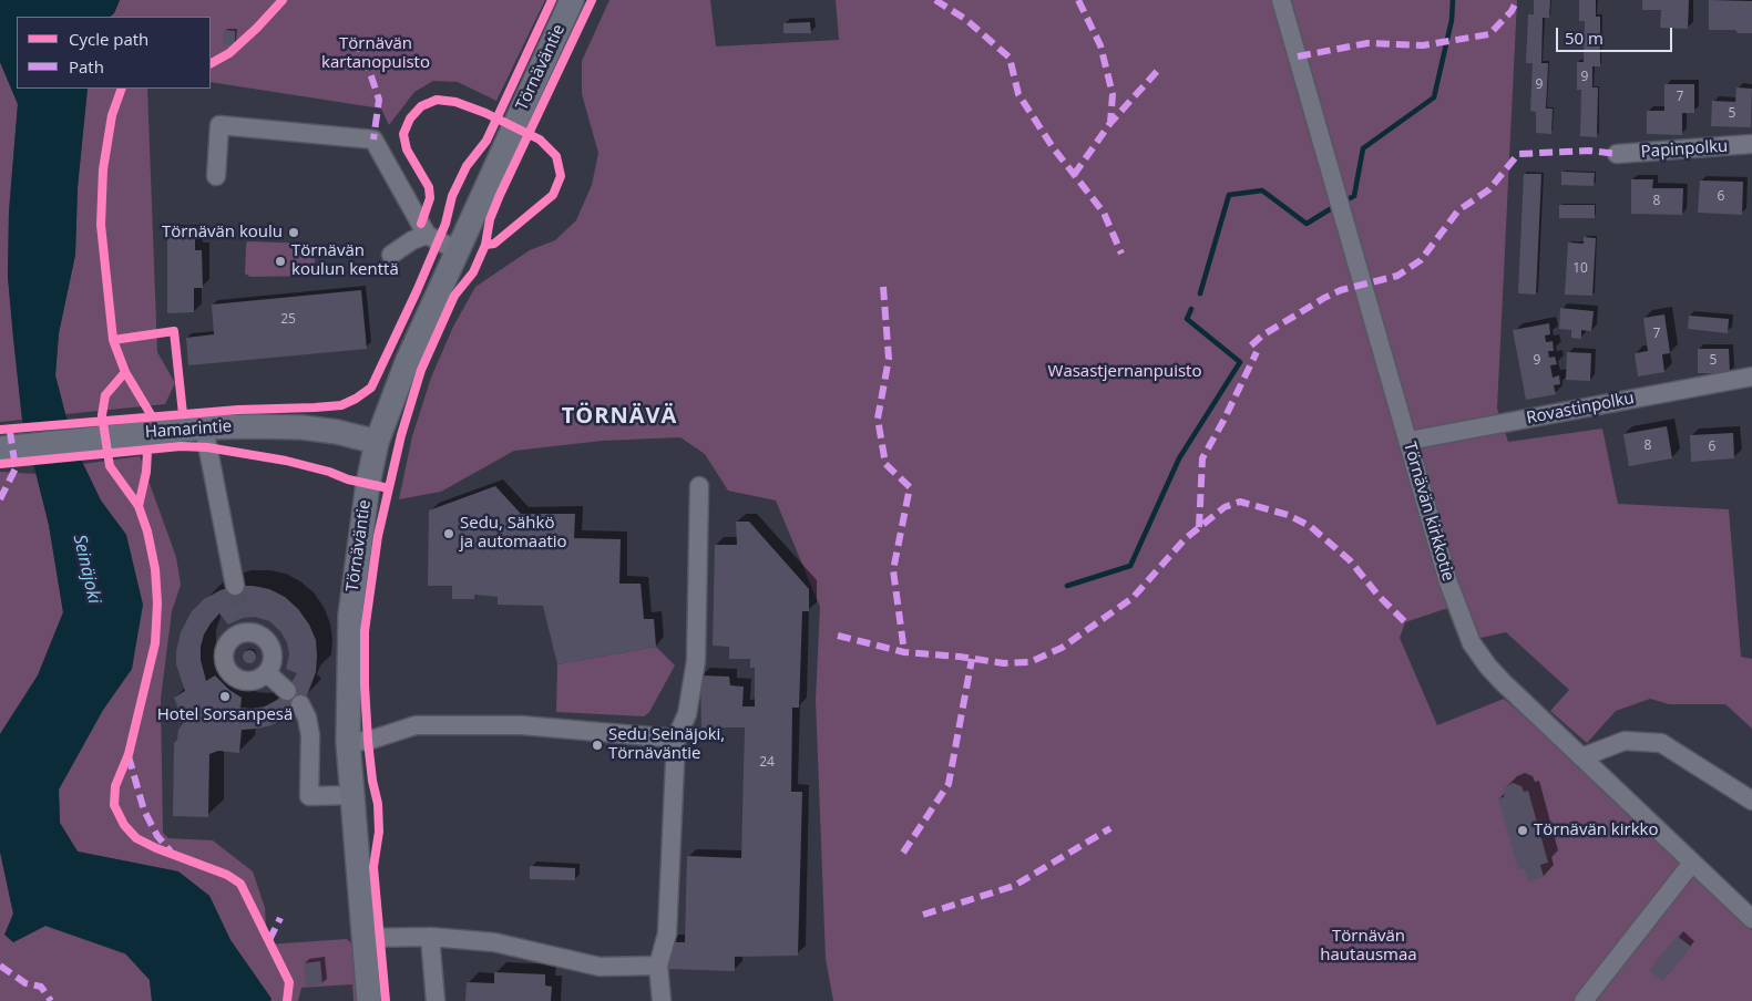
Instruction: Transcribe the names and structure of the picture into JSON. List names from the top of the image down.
{
  "streets": {
    "main road": ["Törnäväntie", "Hamarintie"],
    "street": ["Papinpolku", "Rovastinpolku", "Törnävän kirkkotie"]
  },
  "crossings": [
    ["Törnäväntie", "Hamarintie"],
    ["Rovastinpolku", "Törnävän kirkkotie"]
  ],
  "districts": ["TÖRNÄVÄ"],
  "water": ["Seinäjoki"],
  "parks": ["Törnävän kartanopuisto", "Wasastjernanpuisto", "Törnävän hautausmaa"],
  "places": [
    "Törnävän koulu",
    "Törnävän koulun kenttä",
    "Sedu, Sähkö ja automaatio",
    "Hotel Sorsanpesä",
    "Sedu Seinäjoki, Törnäväntie",
    "Törnävän kirkko"
  ],
  "house_numbers": [
    "9",
    "9",
    "7",
    "5",
    "6",
    "8",
    "10",
    "25",
    "7",
    "9",
    "5",
    "8",
    "6",
    "24"
  ],
  "legend": ["Cycle path", "Path"],
  "scale_bar": "50 m"
}
